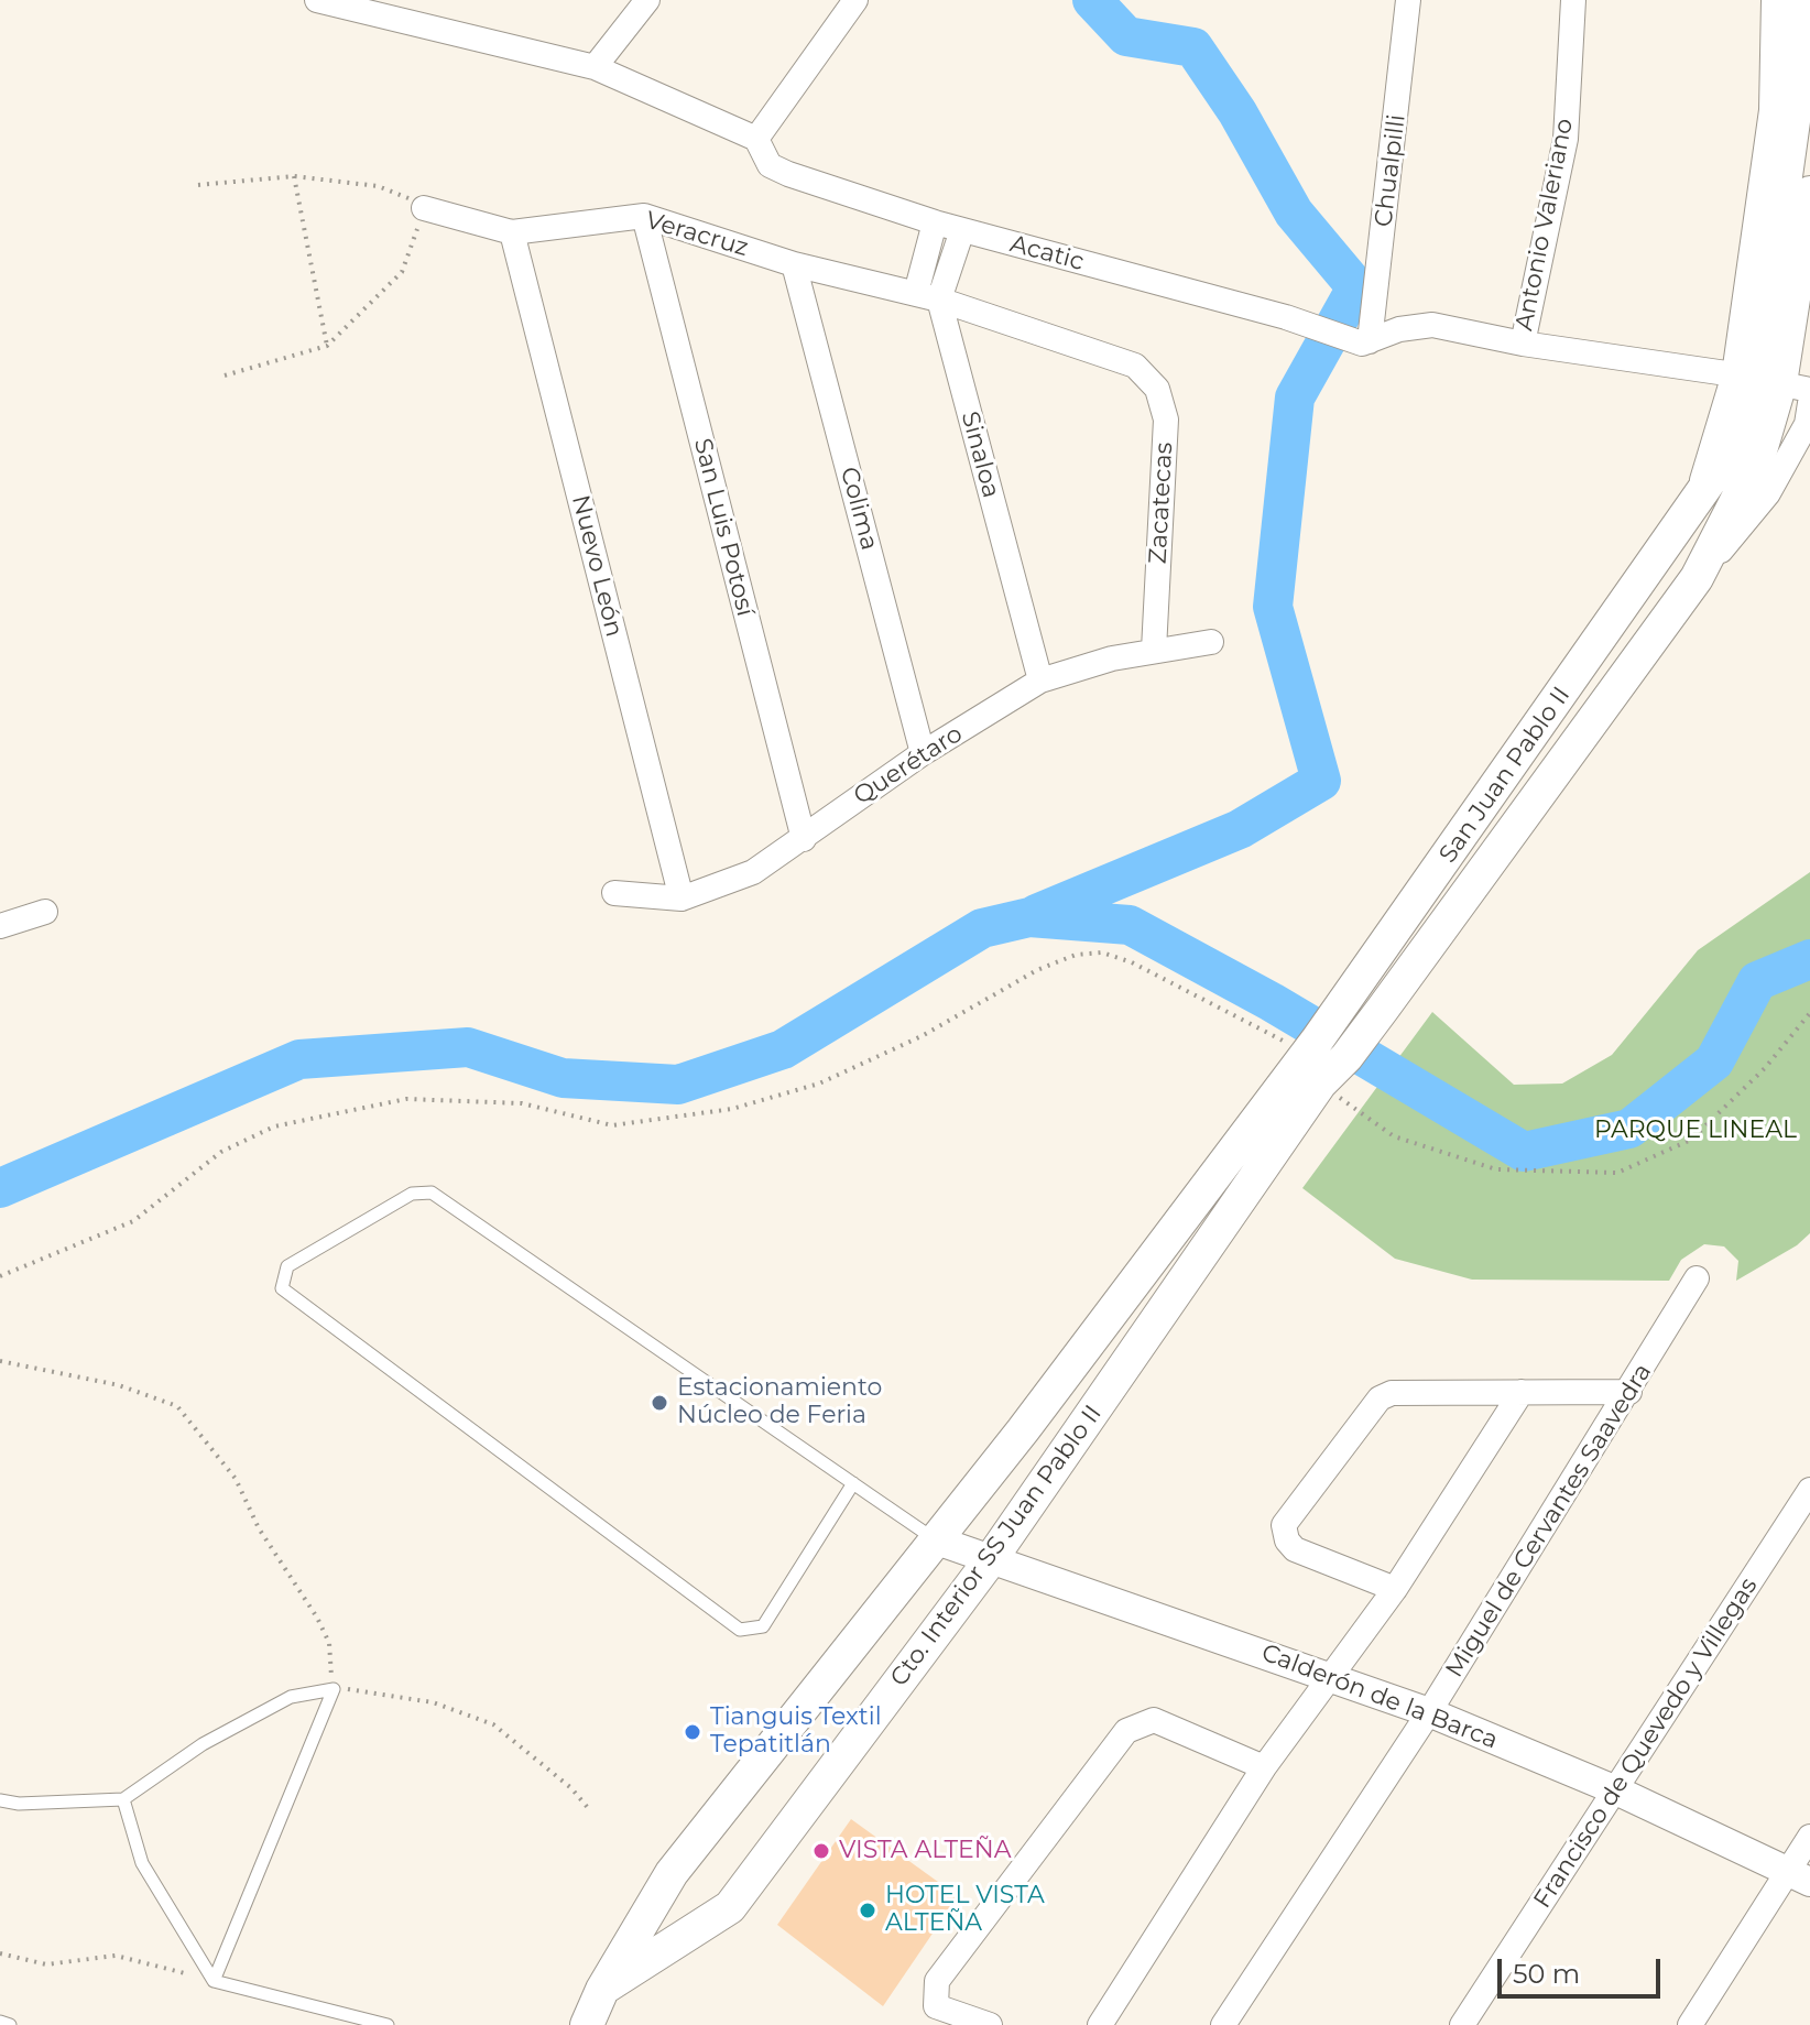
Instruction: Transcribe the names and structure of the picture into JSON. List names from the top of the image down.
{
  "streets": {
    "main road": ["San Juan Pablo II", "Cto. Interior SS Juan Pablo II"],
    "street": [
      "Chualpilli",
      "Antonio Valeriano",
      "Veracruz",
      "Acatic",
      "Sinaloa",
      "Zacatecas",
      "Colima",
      "San Luis Potosí",
      "Nuevo León",
      "Querétaro",
      "Miguel de Cervantes Saavedra",
      "Calderón de la Barca",
      "Francisco de Quevedo y Villegas"
    ]
  },
  "crossings": [
    ["Chualpilli", "Acatic"],
    ["Veracruz", "Sinaloa"],
    ["Veracruz", "Zacatecas"],
    ["Veracruz", "Colima"],
    ["Veracruz", "San Luis Potosí"],
    ["Veracruz", "Nuevo León"],
    ["Acatic", "Sinaloa"],
    ["Sinaloa", "Querétaro"],
    ["Zacatecas", "Querétaro"],
    ["Colima", "Querétaro"],
    ["San Luis Potosí", "Querétaro"],
    ["Nuevo León", "Querétaro"],
    ["San Juan Pablo II", "Cto. Interior SS Juan Pablo II"],
    ["Miguel de Cervantes Saavedra", "Calderón de la Barca"],
    ["Cto. Interior SS Juan Pablo II", "Calderón de la Barca"],
    ["Calderón de la Barca", "Francisco de Quevedo y Villegas"]
  ],
  "parks": ["PARQUE LINEAL"],
  "places": [
    "Estacionamiento Núcleo de Feria",
    "Tianguis Textil Tepatitlán",
    "VISTA ALTEÑA",
    "HOTEL VISTA ALTEÑA"
  ],
  "scale_bar": "50 m"
}
